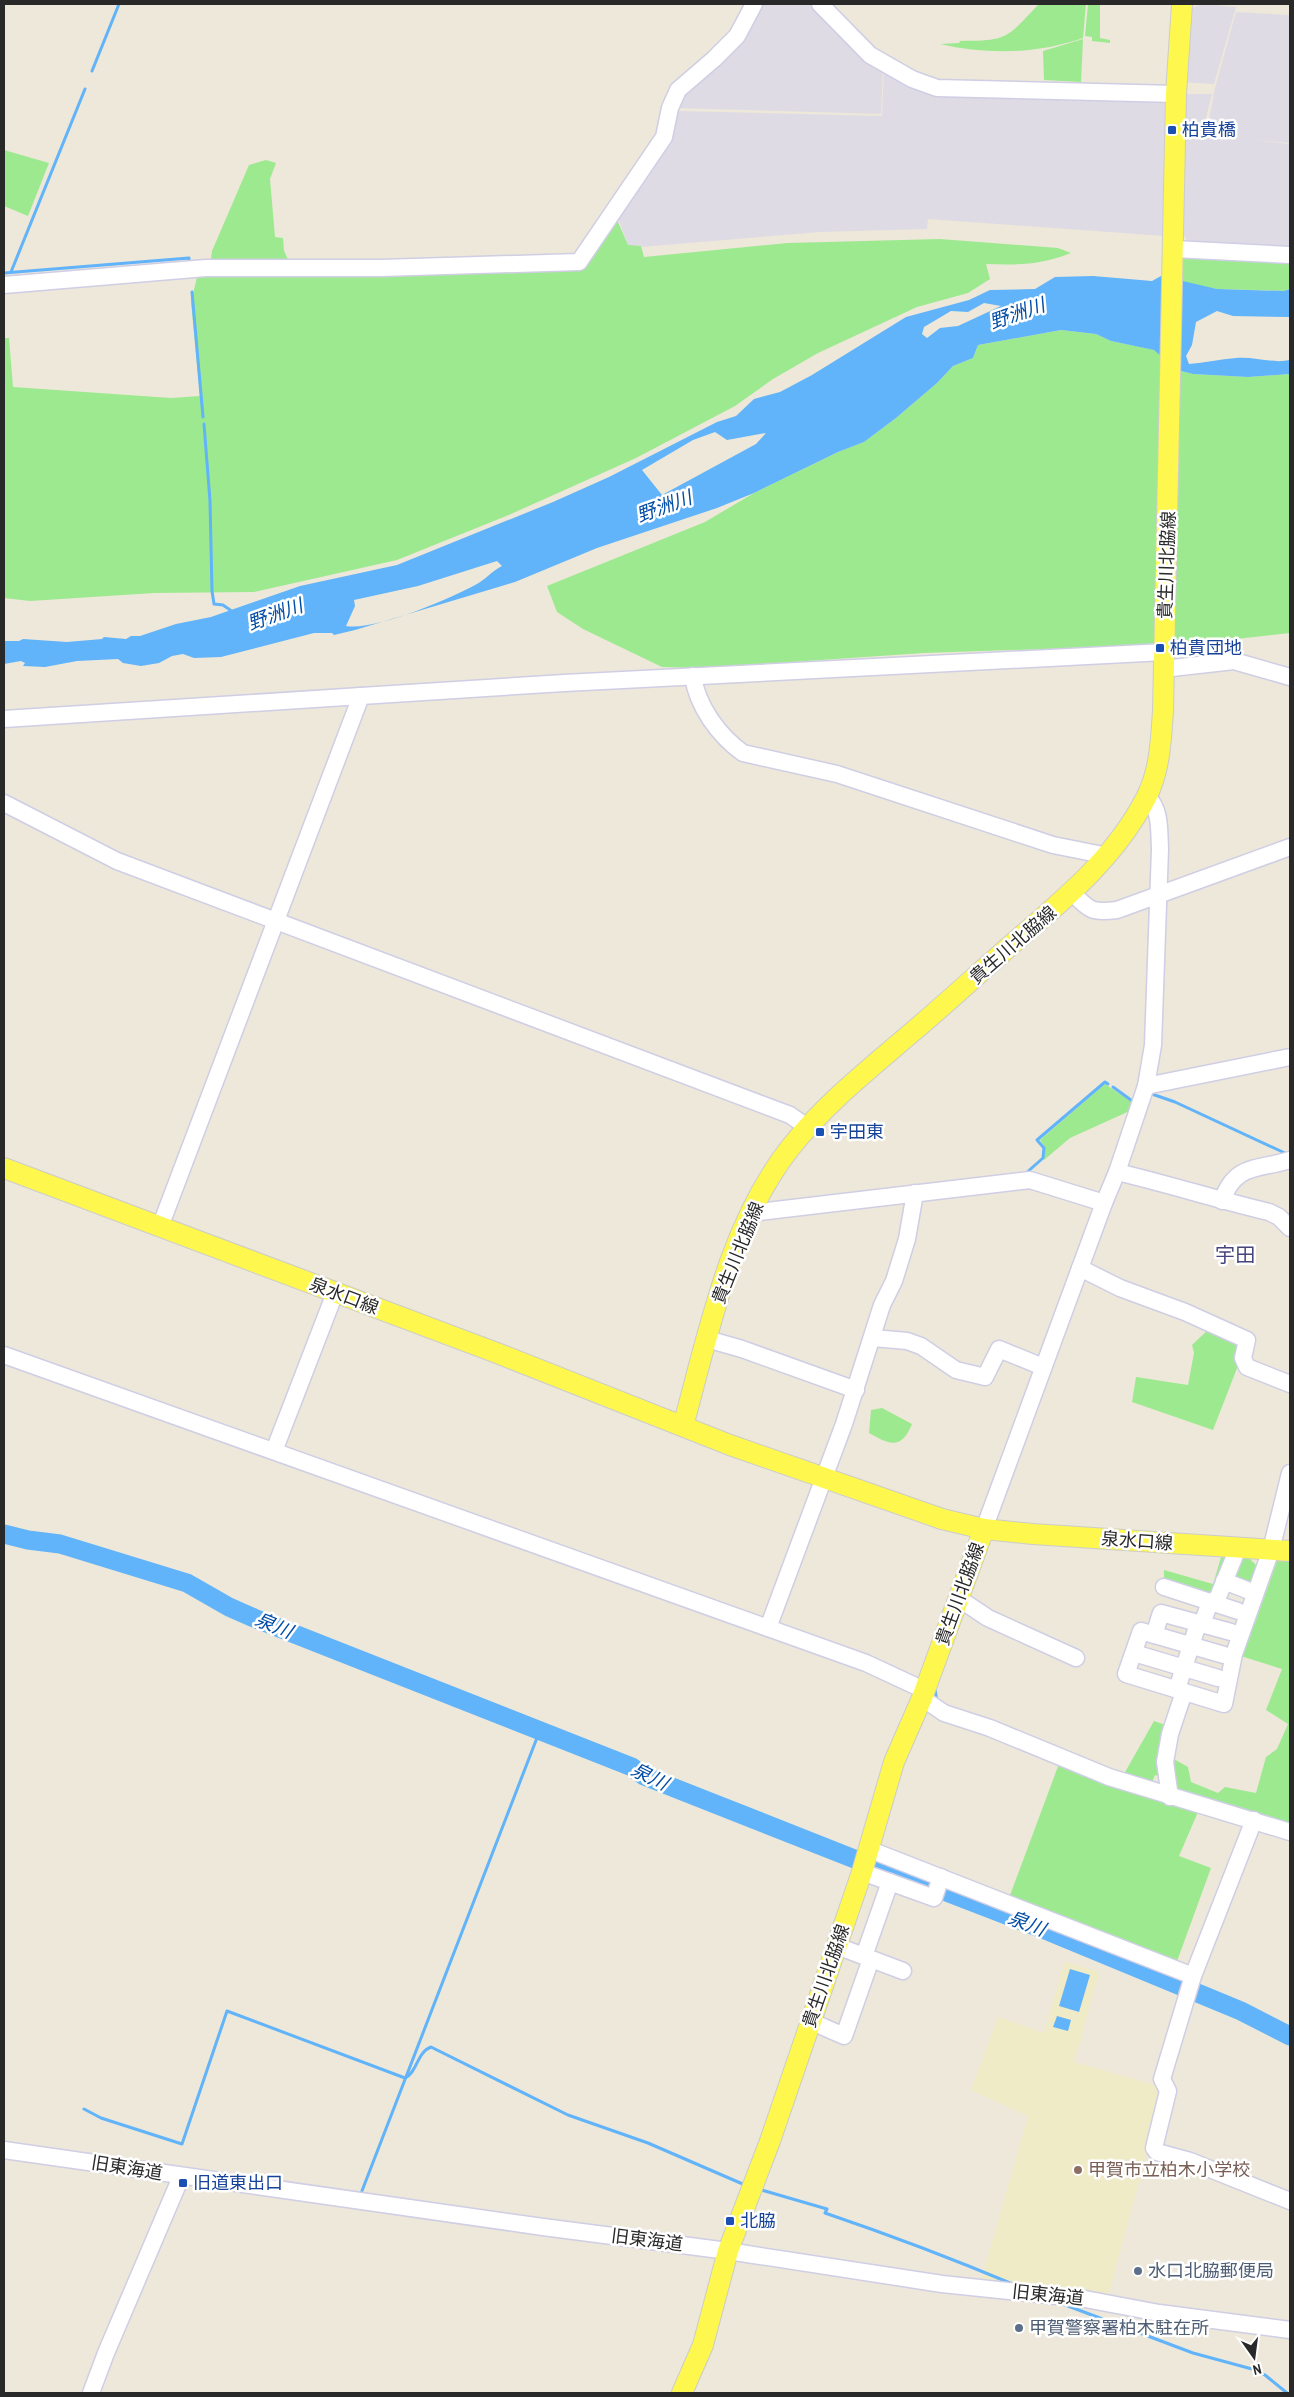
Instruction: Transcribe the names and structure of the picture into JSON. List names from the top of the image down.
{
  "streets": {
    "main road": ["貴生川北脇線", "泉水口線"],
    "street": ["旧東海道"]
  },
  "crossings": [
    ["貴生川北脇線", "泉水口線"],
    ["貴生川北脇線", "旧東海道"]
  ],
  "districts": ["宇田"],
  "water": ["野洲川", "泉川"],
  "places": {
    "transit": [
      "柏貴橋",
      "柏貴団地",
      "宇田東",
      "旧道東出口",
      "北脇"
    ],
    "other": ["甲賀市立柏木小学校", "水口北脇郵便局", "甲賀警察署柏木駐在所"]
  },
  "north": "bottom"
}
